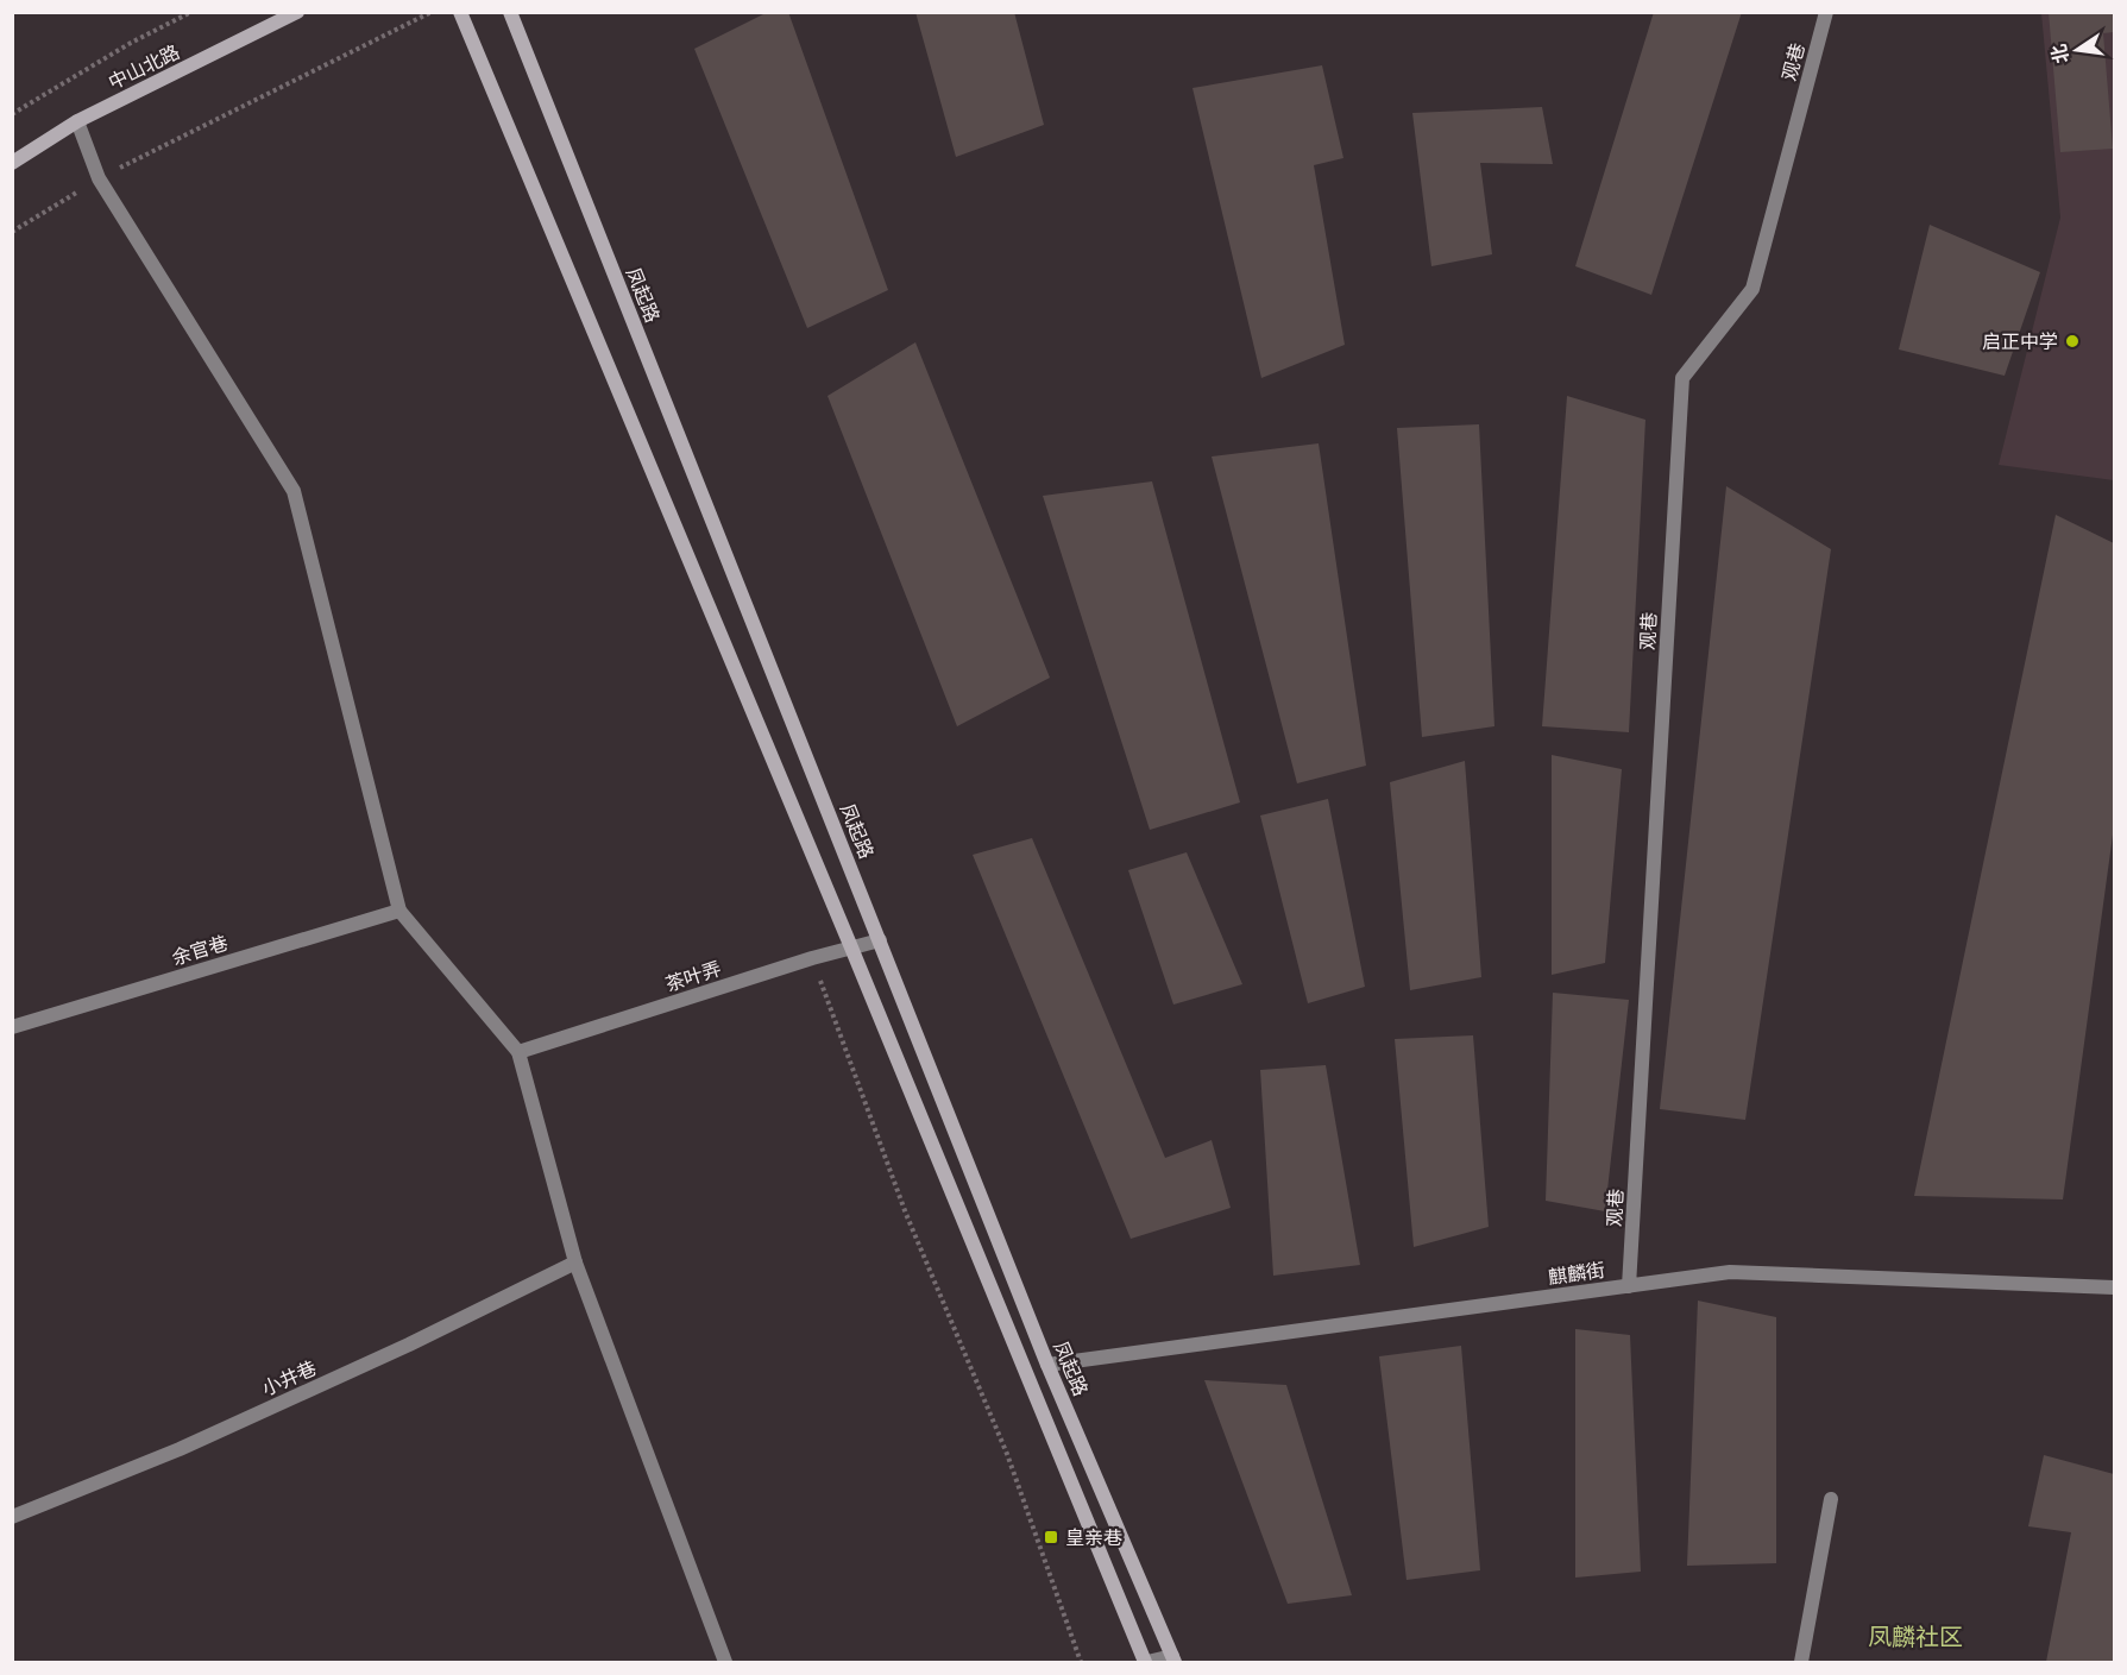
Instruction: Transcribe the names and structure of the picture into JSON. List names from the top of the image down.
{
  "streets": {
    "main road": ["中山北路", "凤起路"],
    "street": [
      "观巷",
      "余官巷",
      "茶叶弄",
      "麒麟街",
      "小井巷"
    ]
  },
  "crossings": [
    ["观巷", "麒麟街"],
    ["凤起路", "茶叶弄"],
    ["凤起路", "麒麟街"]
  ],
  "districts": ["凤麟社区"],
  "places": {
    "other": ["启正中学"],
    "transit": ["皇亲巷"]
  },
  "north": "left"
}
